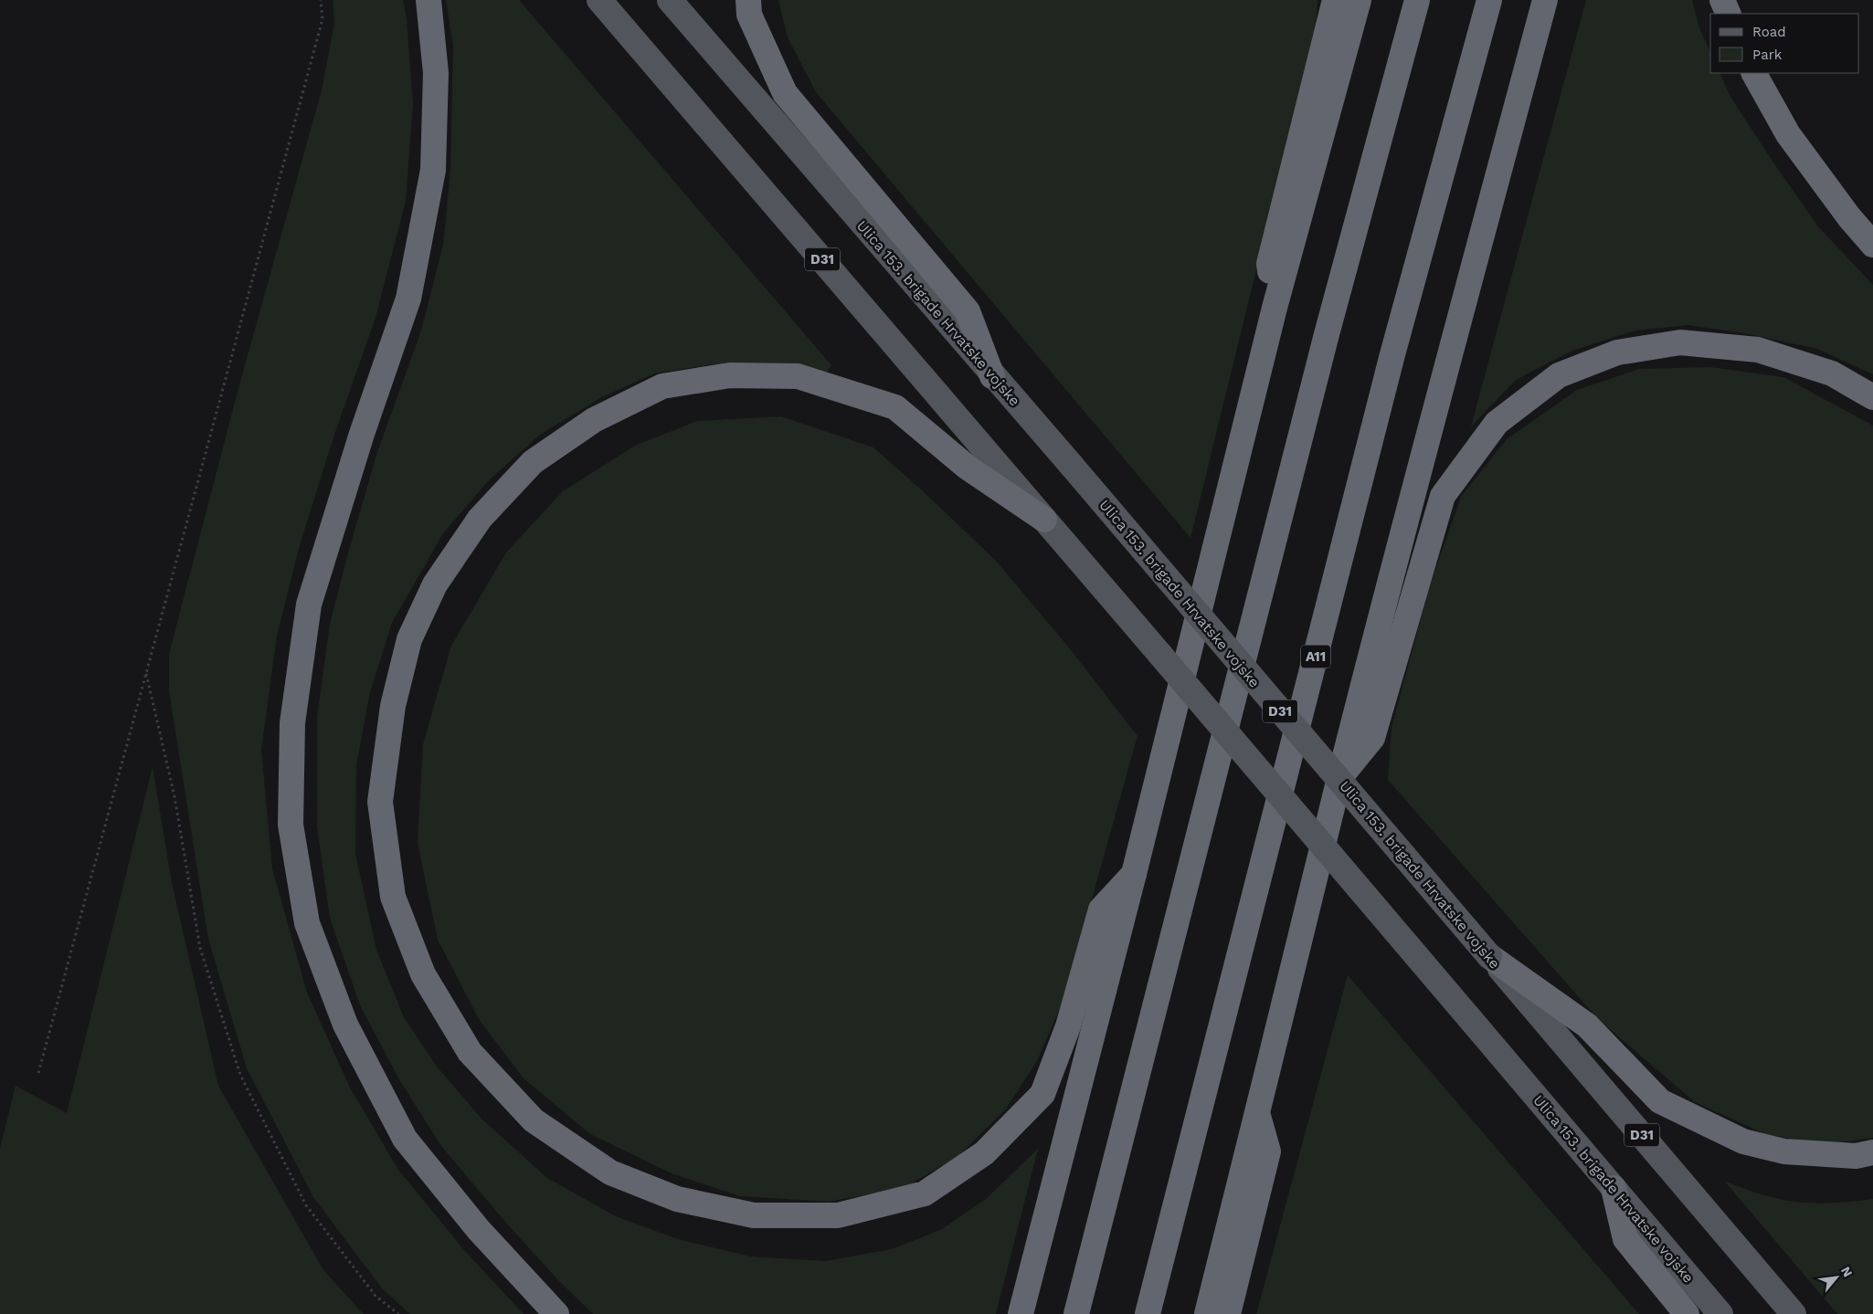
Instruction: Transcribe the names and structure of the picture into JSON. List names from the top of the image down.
{
  "streets": {
    "highway": ["A11"],
    "main road": ["D31", "Ulica 153. brigade Hrvatske vojske"]
  },
  "legend": ["Road", "Park"],
  "north": "top right"
}
